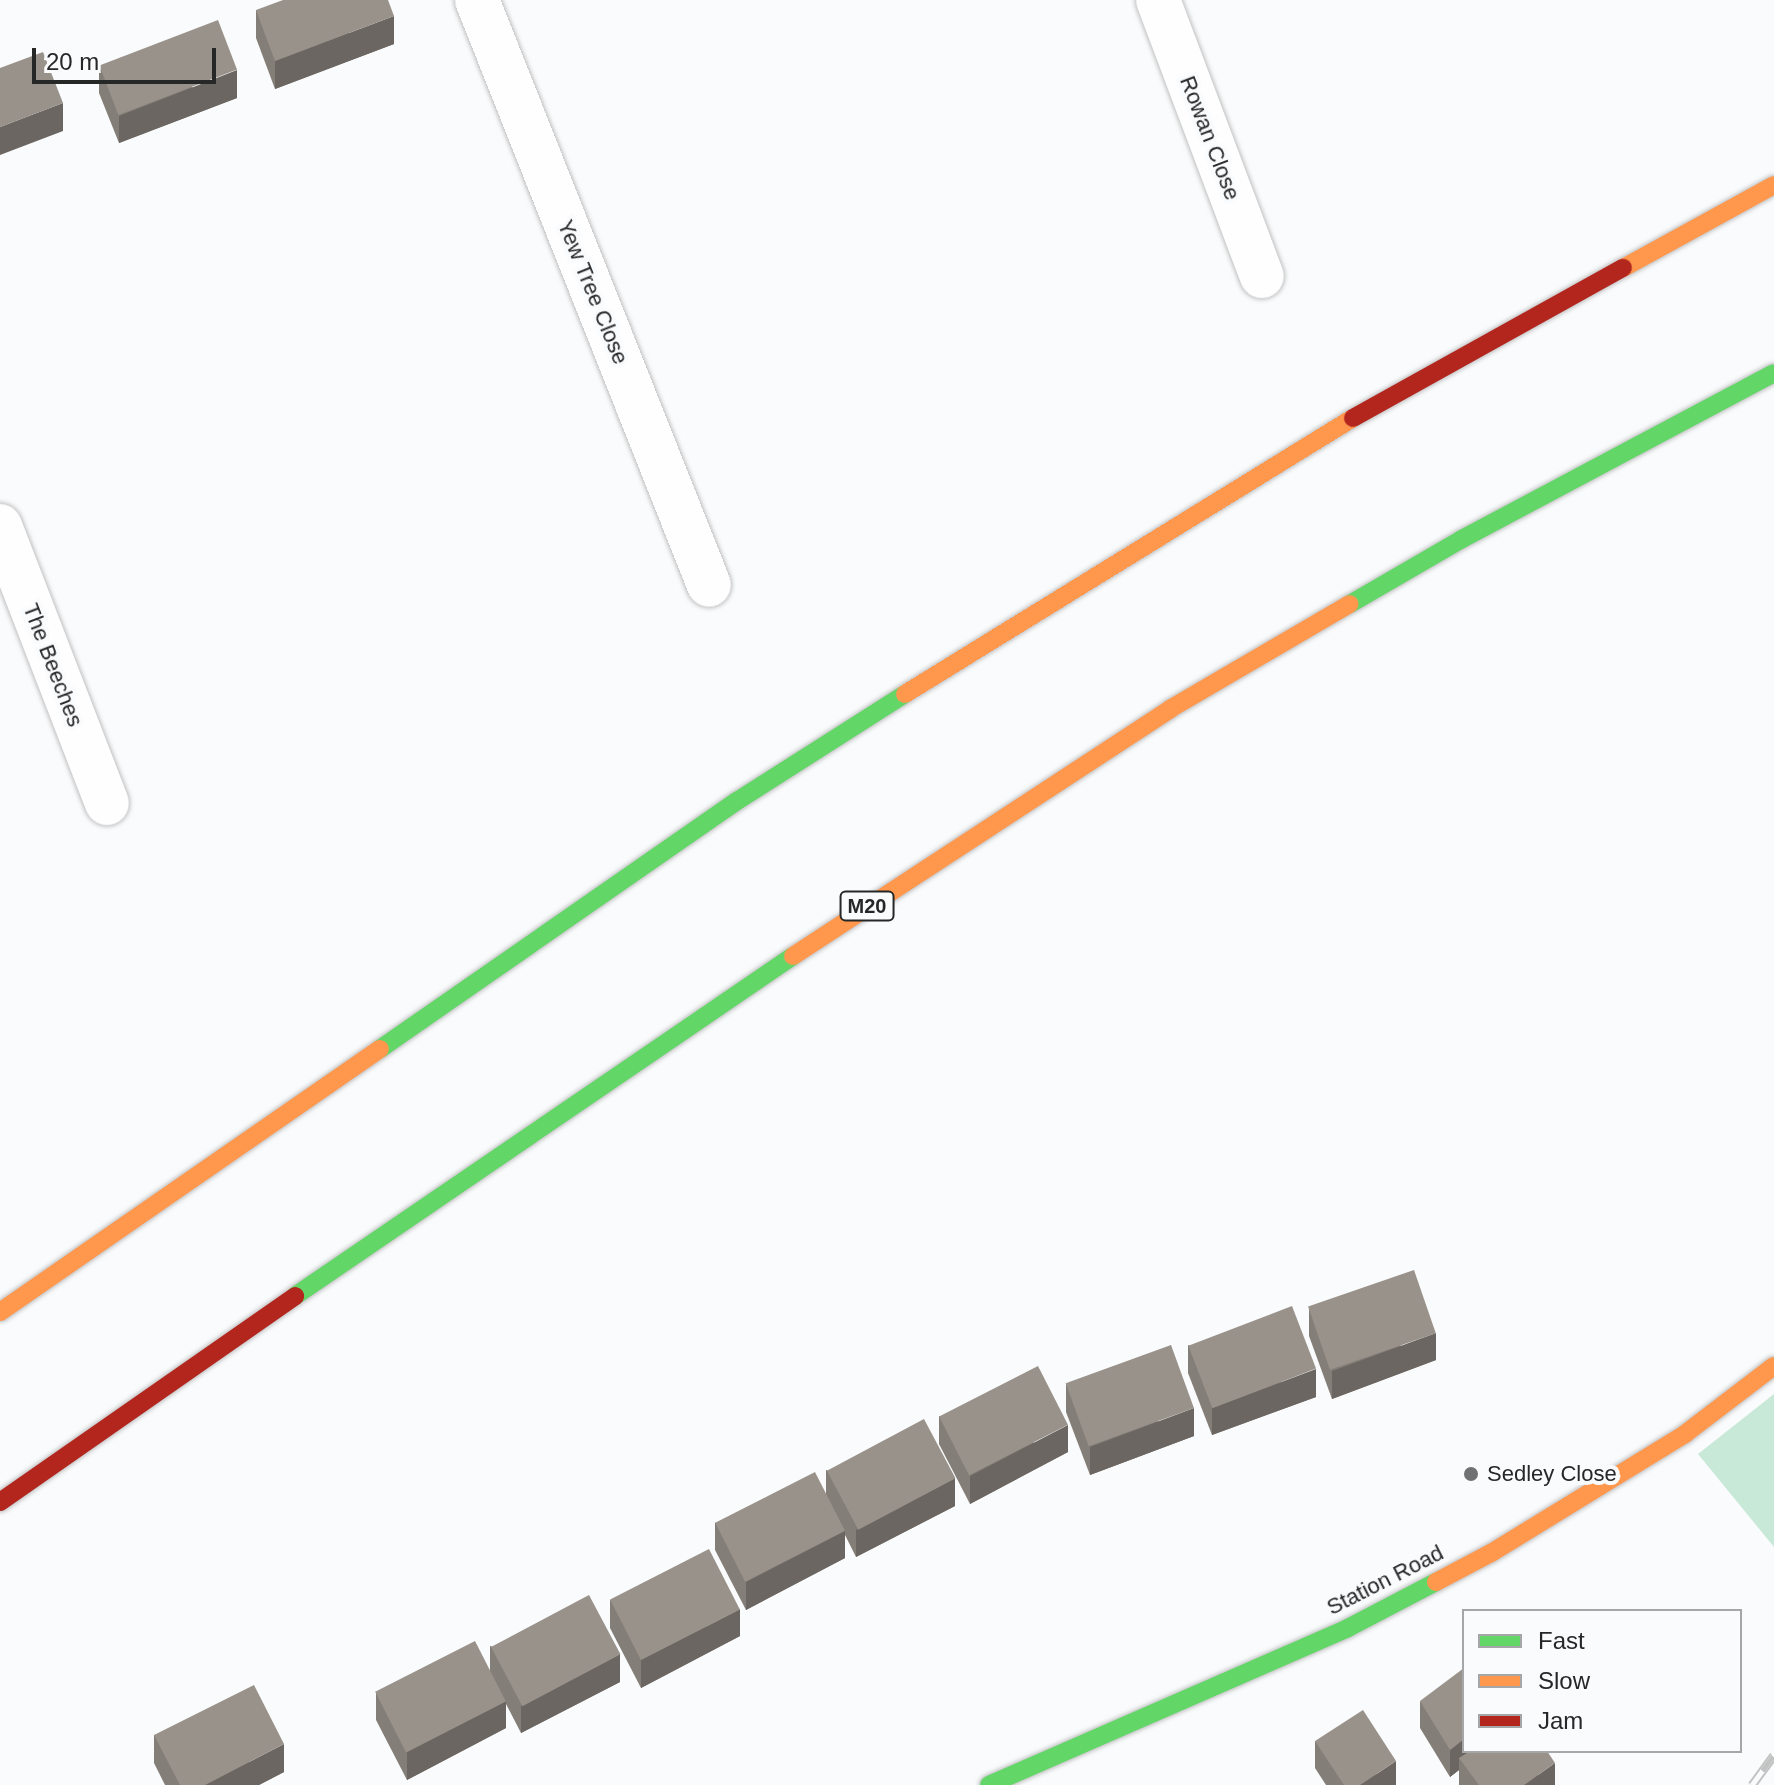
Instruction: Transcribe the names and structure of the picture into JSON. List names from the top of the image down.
{
  "streets": {
    "main road": ["M20", "Station Road"],
    "street": ["Rowan Close", "Yew Tree Close", "The Beeches"]
  },
  "places": ["Sedley Close"],
  "legend": ["Fast", "Slow", "Jam"],
  "scale_bar": "20 m"
}
